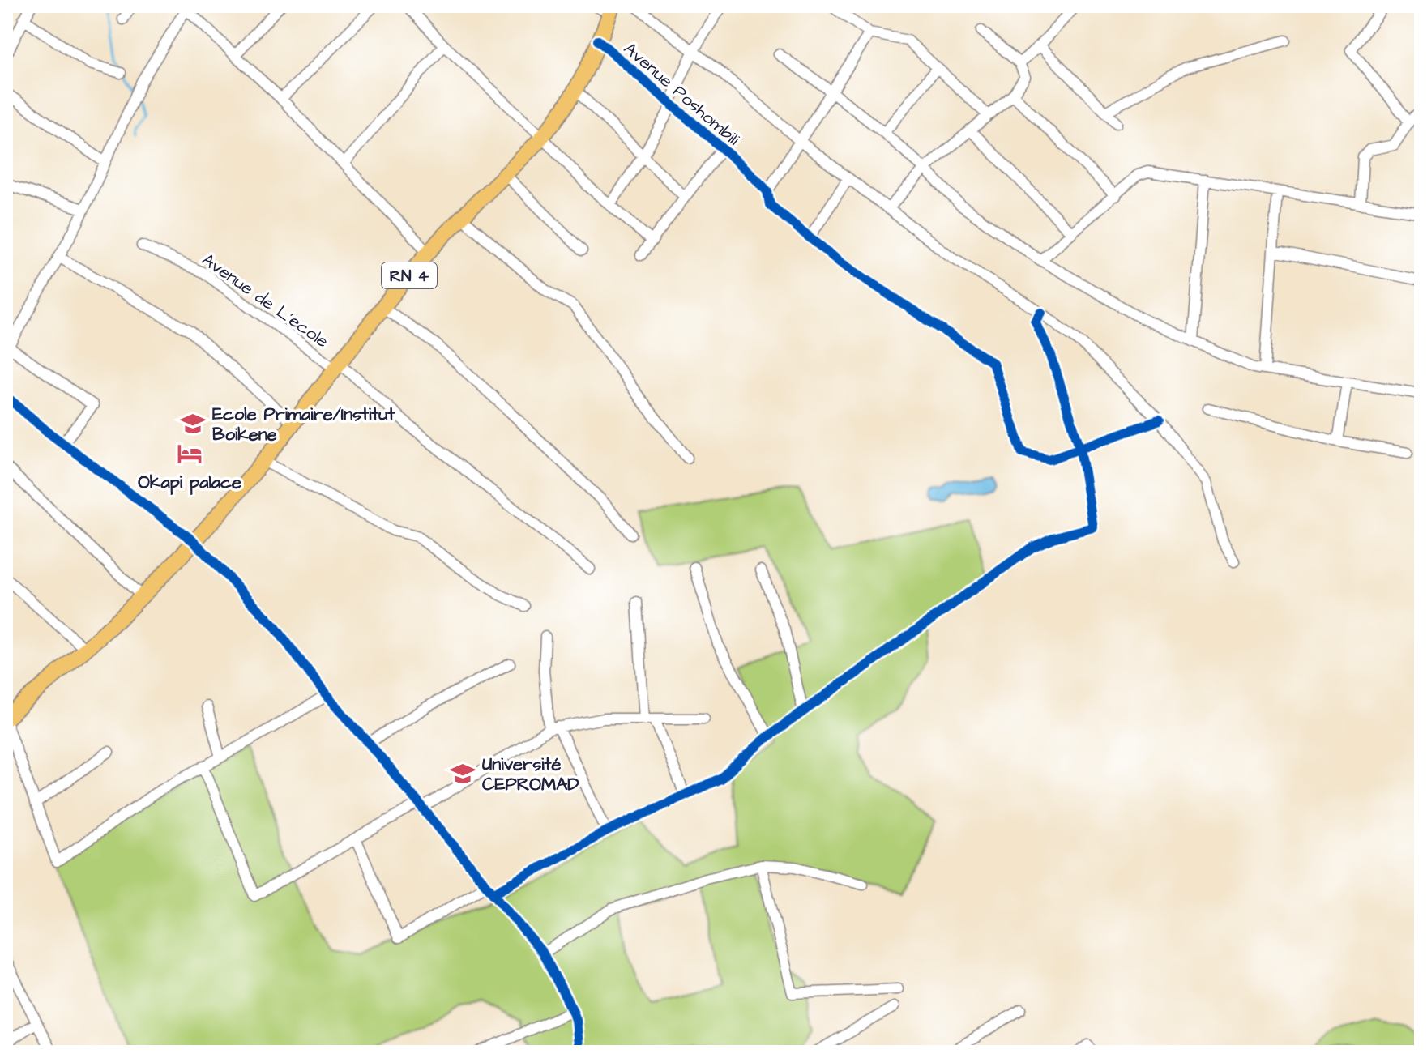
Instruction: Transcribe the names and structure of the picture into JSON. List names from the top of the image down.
{
  "streets": {
    "highway": ["RN 4"],
    "street": ["Avenue Poshombili", "Avenue de L'ecole"]
  },
  "crossings": [
    ["Avenue Poshombili", "RN 4"],
    ["RN 4", "Avenue de L'ecole"]
  ],
  "places": {
    "school or university": ["Ecole Primaire/Institut Boikene", "Université CEPROMAD"],
    "hotel": ["Okapi palace"]
  }
}
